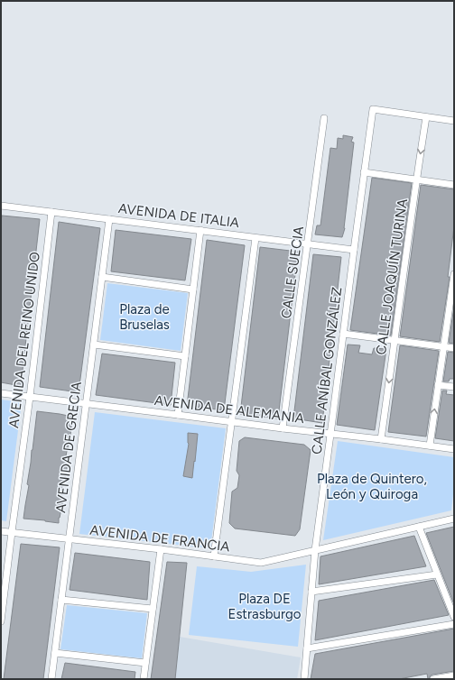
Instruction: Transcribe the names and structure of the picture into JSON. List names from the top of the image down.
{
  "streets": {
    "street": [
      "AVENIDA DE ITALIA",
      "CALLE SUECIA",
      "CALLE JOAQUÍN TURINA",
      "AVENIDA DEL REINO UNIDO",
      "CALLE ANÍBAL GONZÁLEZ",
      "AVENIDA DE ALEMANIA",
      "AVENIDA DE GRECIA",
      "AVENIDA DE FRANCIA"
    ]
  },
  "crossings": [
    ["AVENIDA DE ITALIA", "CALLE SUECIA"],
    ["AVENIDA DE ITALIA", "AVENIDA DEL REINO UNIDO"],
    ["AVENIDA DE ITALIA", "CALLE ANÍBAL GONZÁLEZ"],
    ["AVENIDA DE ITALIA", "AVENIDA DE GRECIA"],
    ["CALLE SUECIA", "AVENIDA DE ALEMANIA"],
    ["CALLE JOAQUÍN TURINA", "CALLE ANÍBAL GONZÁLEZ"],
    ["CALLE JOAQUÍN TURINA", "AVENIDA DE ALEMANIA"],
    ["AVENIDA DEL REINO UNIDO", "AVENIDA DE ALEMANIA"],
    ["AVENIDA DEL REINO UNIDO", "AVENIDA DE FRANCIA"],
    ["CALLE ANÍBAL GONZÁLEZ", "AVENIDA DE ALEMANIA"],
    ["CALLE ANÍBAL GONZÁLEZ", "AVENIDA DE FRANCIA"],
    ["AVENIDA DE ALEMANIA", "AVENIDA DE GRECIA"],
    ["AVENIDA DE GRECIA", "AVENIDA DE FRANCIA"]
  ],
  "parks": ["Plaza de Bruselas", "Plaza de Quintero, León y Quiroga", "Plaza DE Estrasburgo"]
}
